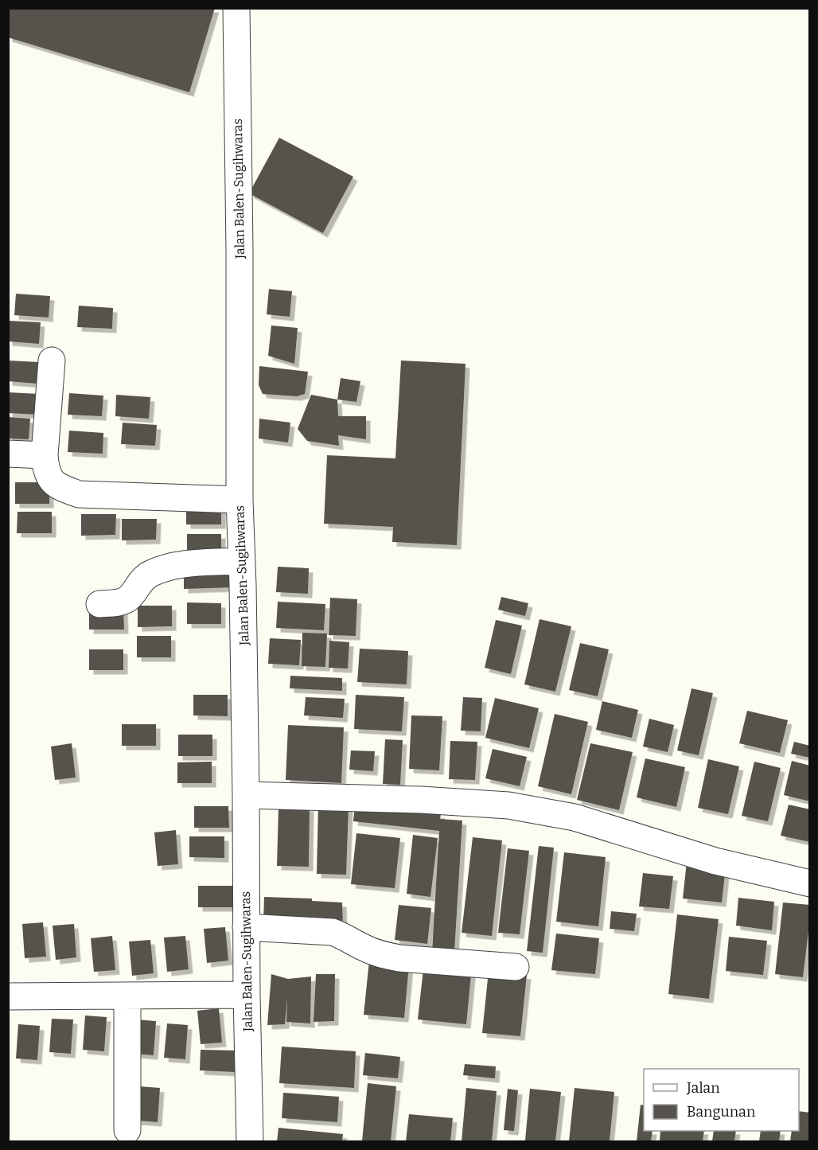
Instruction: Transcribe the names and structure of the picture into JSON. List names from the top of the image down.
{
  "streets": {
    "street": ["Jalan Balen-Sugihwaras"]
  },
  "legend": ["Jalan", "Bangunan"]
}
